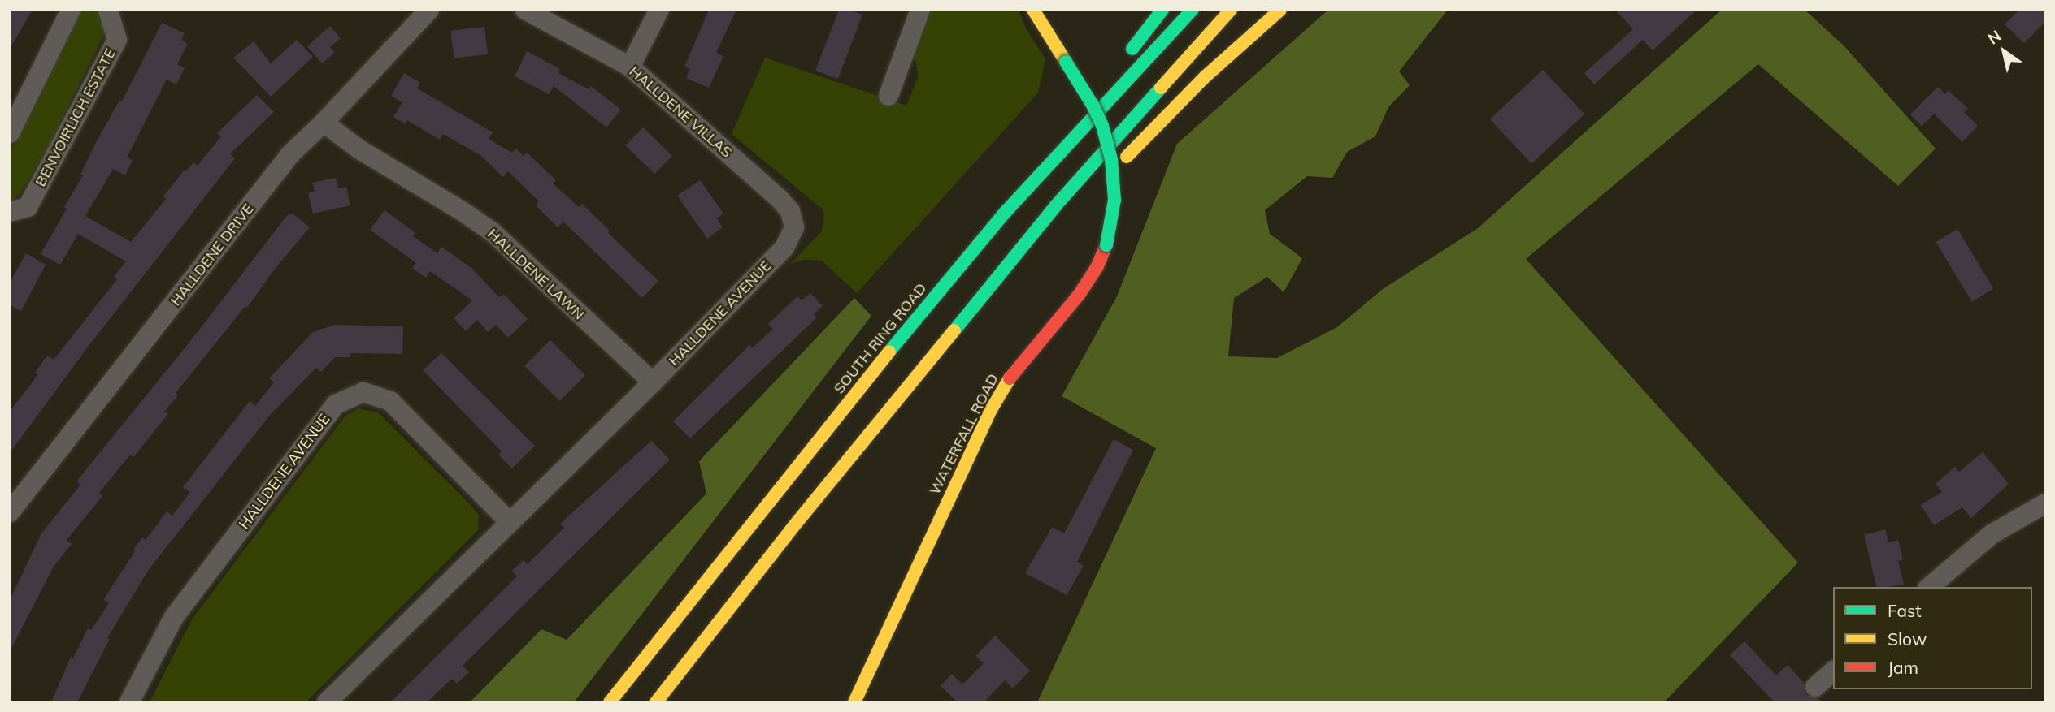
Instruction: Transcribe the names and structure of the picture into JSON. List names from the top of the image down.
{
  "streets": {
    "main road": ["SOUTH RING ROAD", "WATERFALL ROAD"],
    "street": [
      "HALLDENE VILLAS",
      "BENVOIRLICH ESTATE",
      "HALLDENE DRIVE",
      "HALLDENE LAWN",
      "HALLDENE AVENUE"
    ]
  },
  "crossings": [
    ["HALLDENE VILLAS", "HALLDENE AVENUE"],
    ["HALLDENE DRIVE", "HALLDENE LAWN"],
    ["HALLDENE LAWN", "HALLDENE AVENUE"]
  ],
  "legend": ["Fast", "Slow", "Jam"],
  "north": "top left"
}
